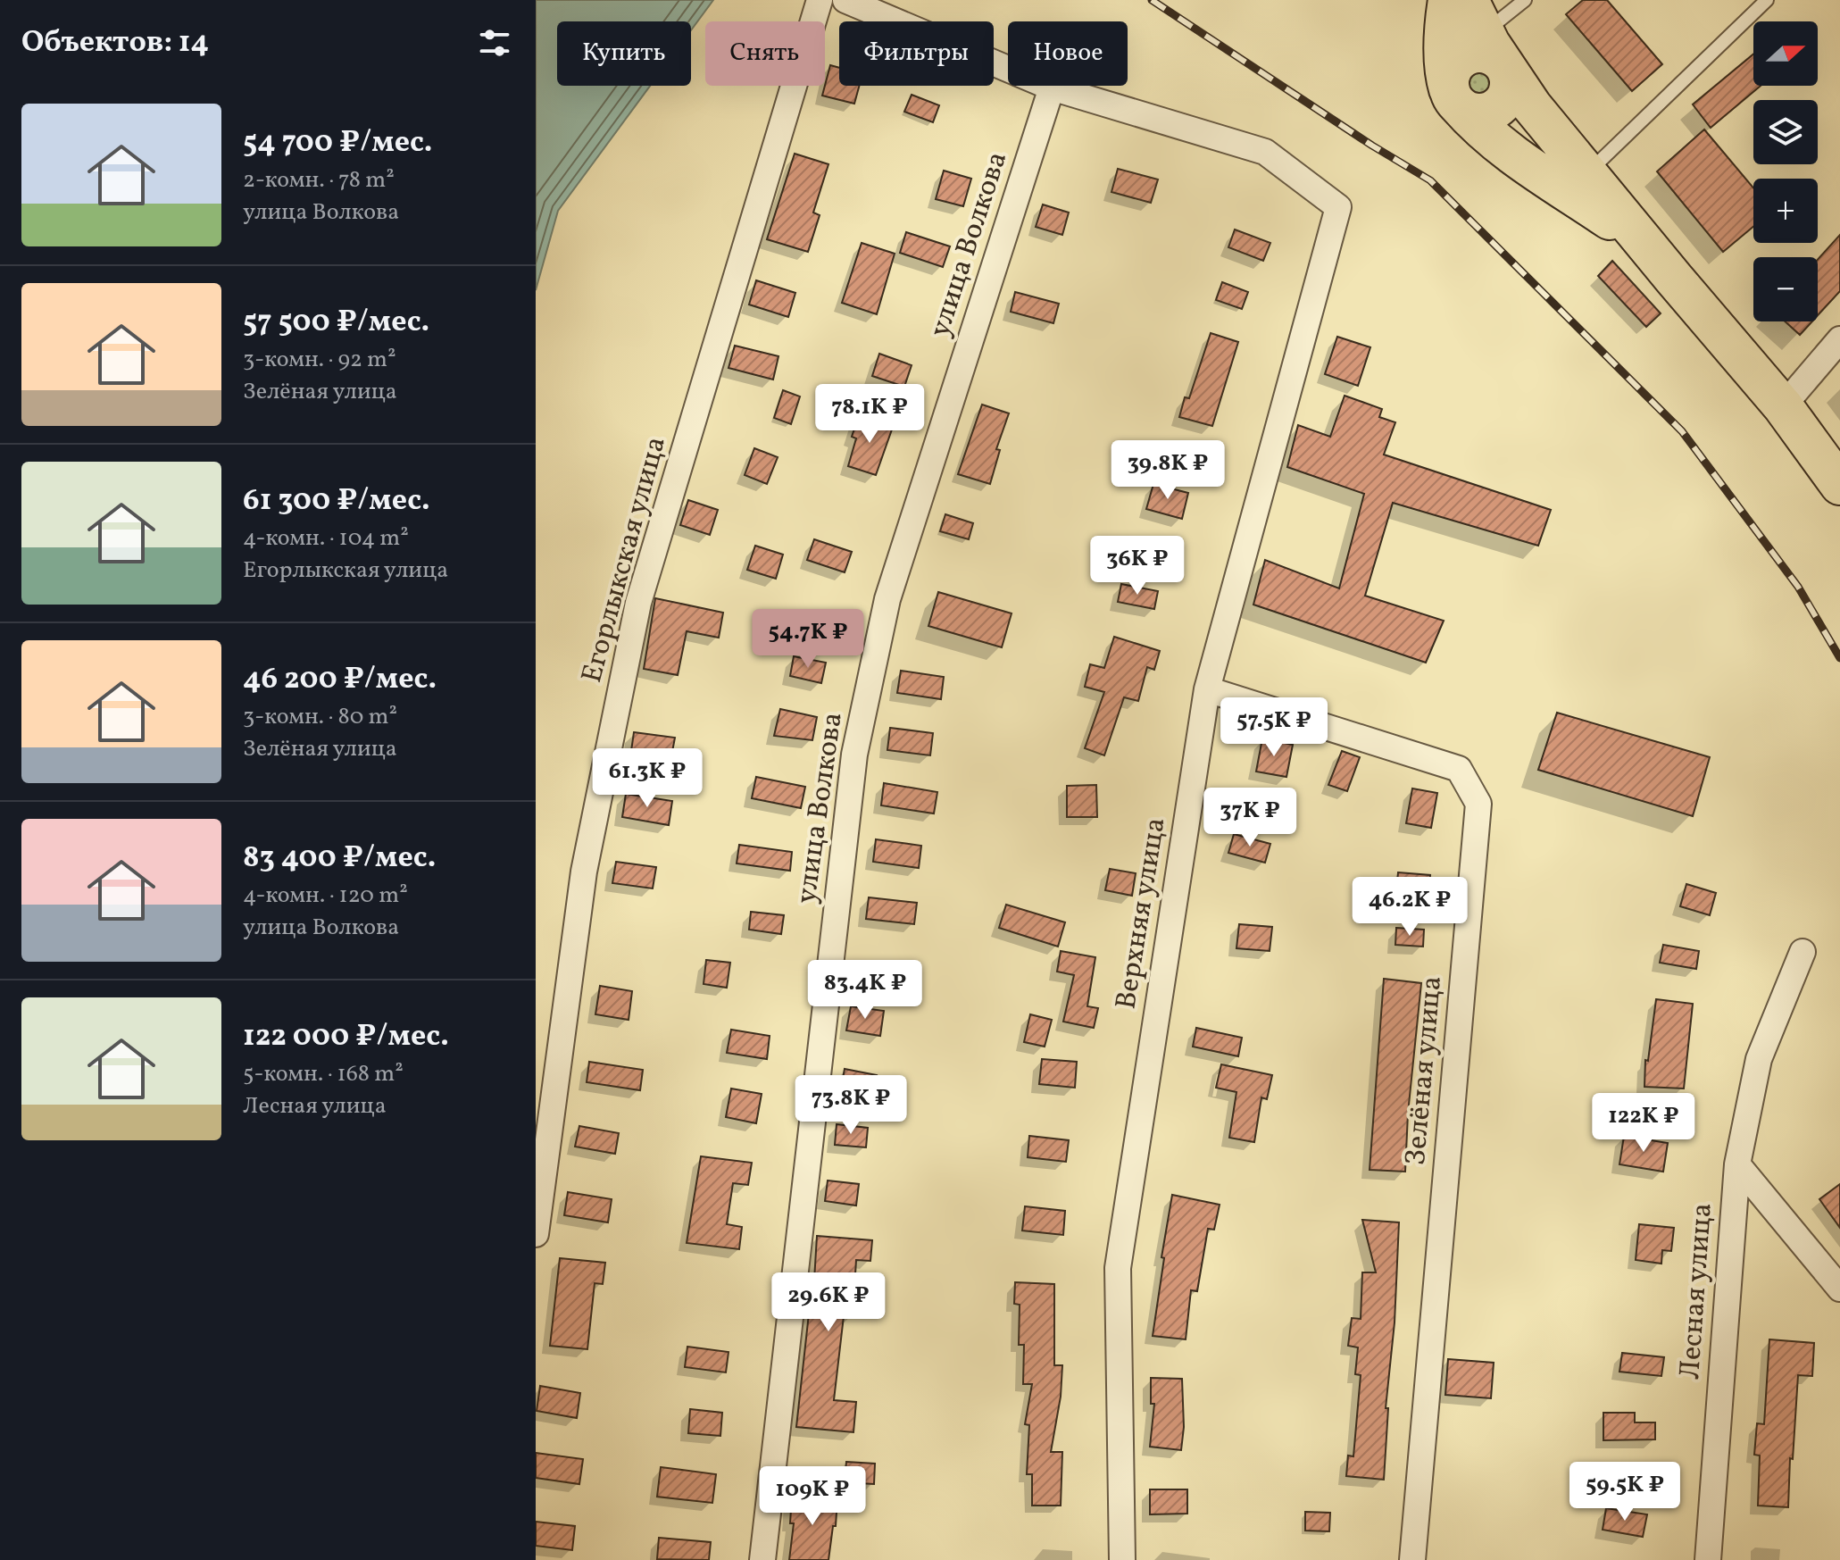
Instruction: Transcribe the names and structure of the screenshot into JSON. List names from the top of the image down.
{
  "streets": {
    "street": [
      "улица Волкова",
      "Егорлыкская улица",
      "Верхняя улица",
      "Зелёная улица",
      "Лесная улица"
    ]
  },
  "crossings": [
    ["улица Волкова", "Верхняя улица"],
    ["Верхняя улица", "Зелёная улица"]
  ],
  "north": "right",
  "page": {
    "heading": "Объектов: 14",
    "map_buttons": ["+", "−"],
    "chip": [
      "Купить",
      "Снять",
      "Фильтры",
      "Новое"
    ],
    "list": [
      {
        "name": "54 700 ₽/мес.",
        "note": "2-комн. · 78 m² · улица Волкова"
      },
      {
        "name": "57 500 ₽/мес.",
        "note": "3-комн. · 92 m² · Зелёная улица"
      },
      {
        "name": "61 300 ₽/мес.",
        "note": "4-комн. · 104 m² · Егорлыкская улица"
      },
      {
        "name": "46 200 ₽/мес.",
        "note": "3-комн. · 80 m² · Зелёная улица"
      },
      {
        "name": "83 400 ₽/мес.",
        "note": "4-комн. · 120 m² · улица Волкова"
      },
      {
        "name": "122 000 ₽/мес.",
        "note": "5-комн. · 168 m² · Лесная улица"
      }
    ],
    "price": [
      "78.1K ₽",
      "39.8K ₽",
      "36K ₽",
      "54.7K ₽",
      "57.5K ₽",
      "61.3K ₽",
      "37K ₽",
      "46.2K ₽",
      "83.4K ₽",
      "73.8K ₽",
      "122K ₽",
      "29.6K ₽",
      "59.5K ₽",
      "109K ₽"
    ]
  }
}
